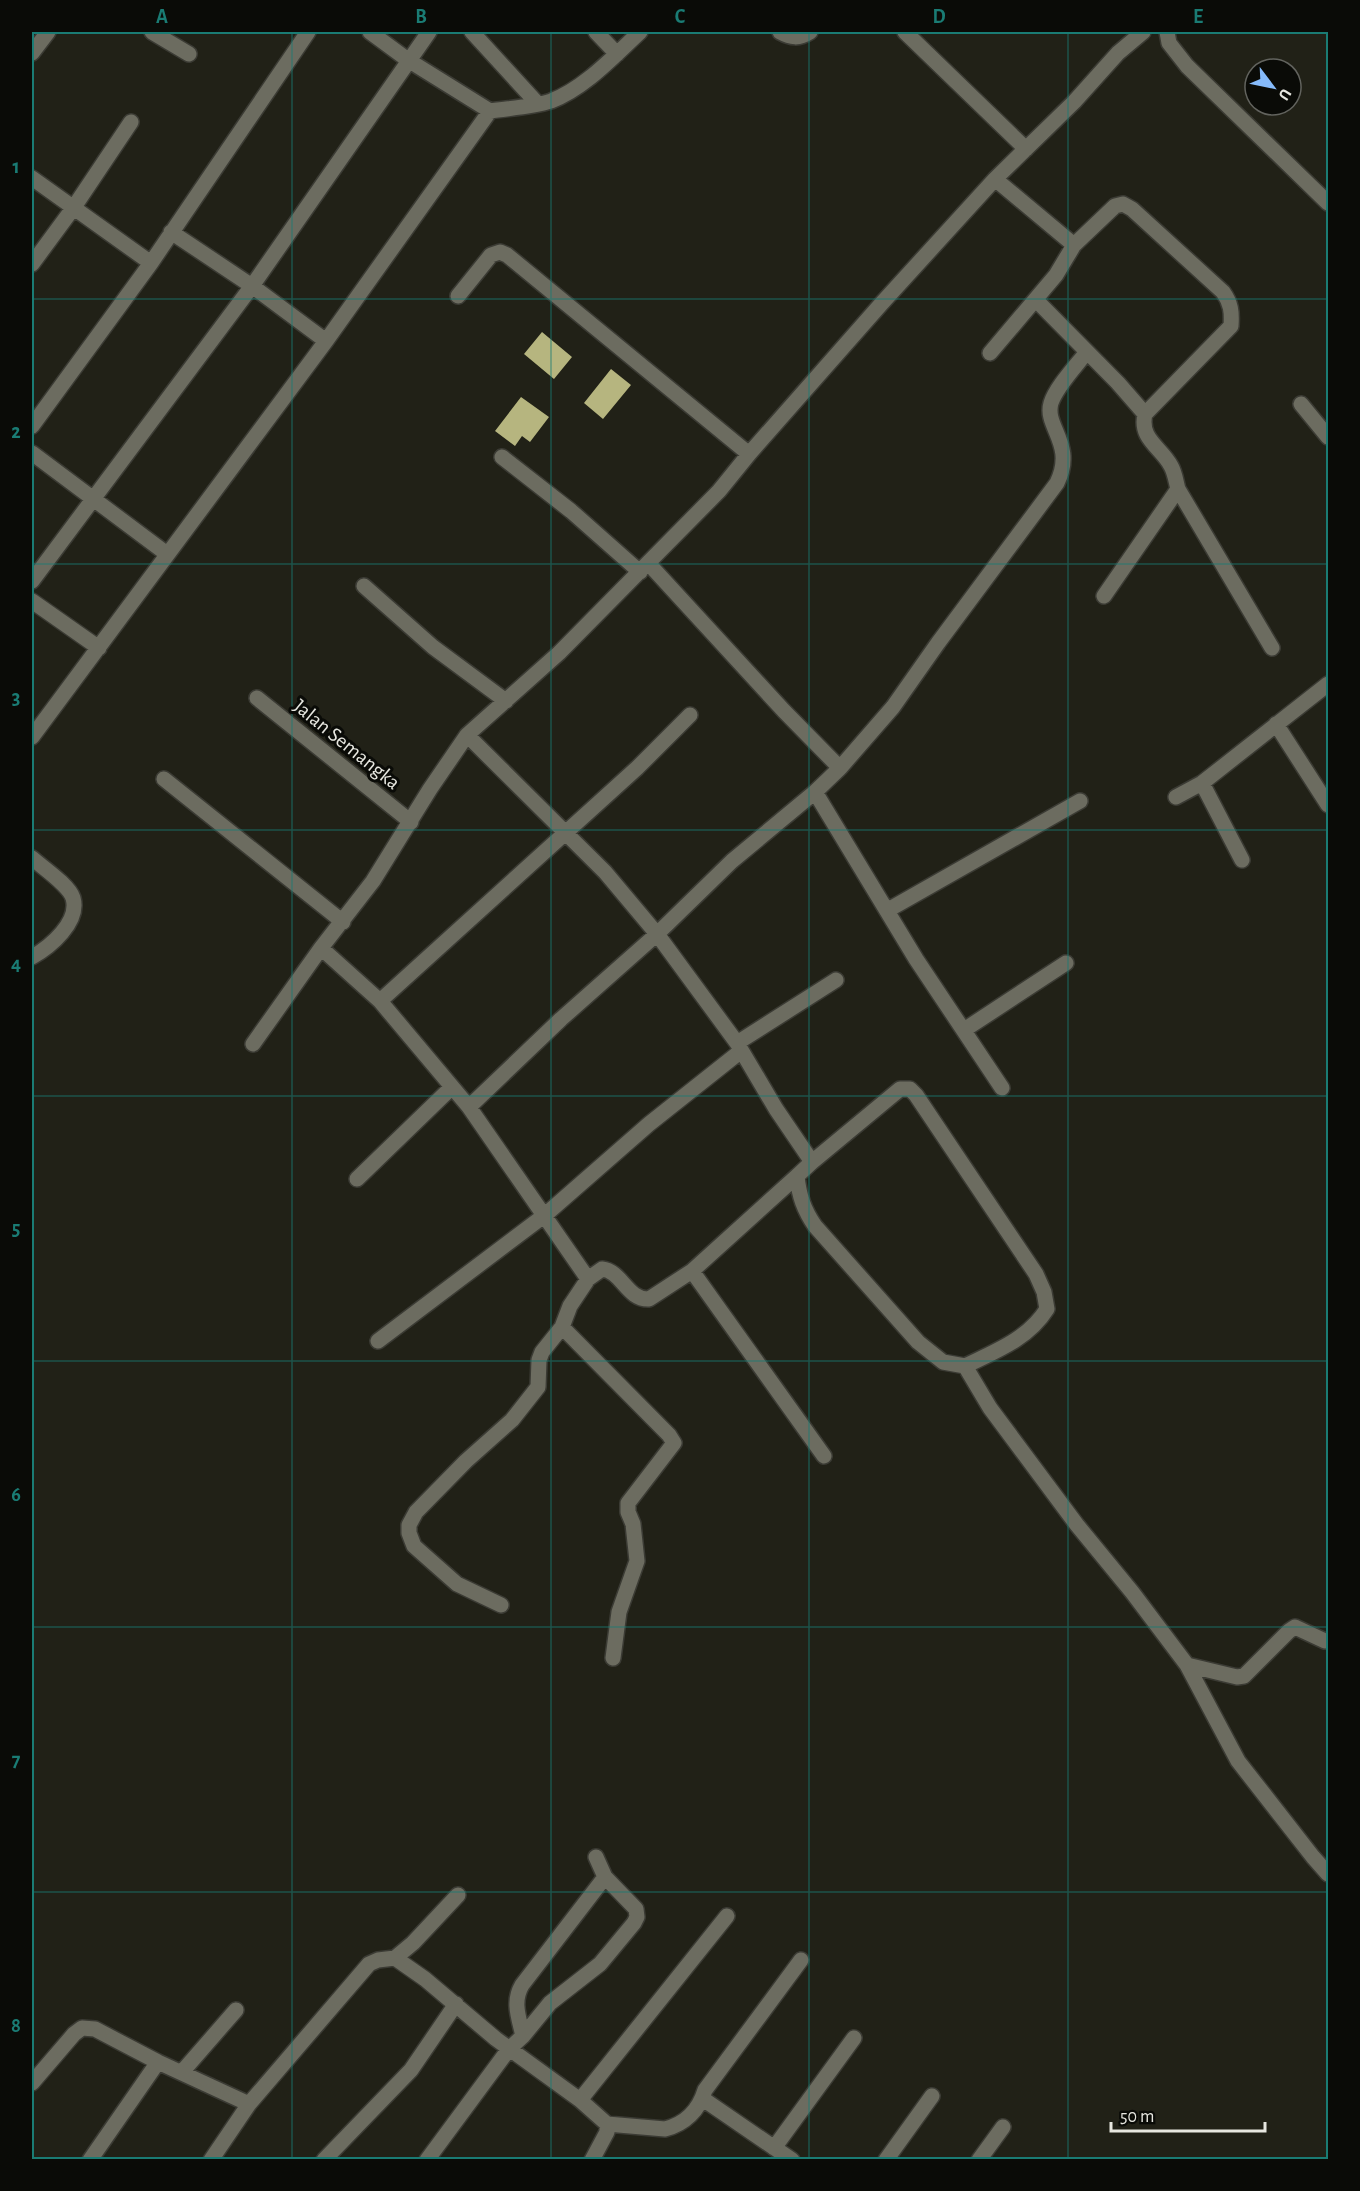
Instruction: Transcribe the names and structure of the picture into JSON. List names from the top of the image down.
{
  "streets": {
    "street": ["Jalan Semangka"]
  },
  "scale_bar": "50 m",
  "north": "bottom right",
  "grid": {
    "columns": [
      "A",
      "B",
      "C",
      "D",
      "E"
    ],
    "rows": [
      "1",
      "2",
      "3",
      "4",
      "5",
      "6",
      "7",
      "8"
    ]
  }
}
